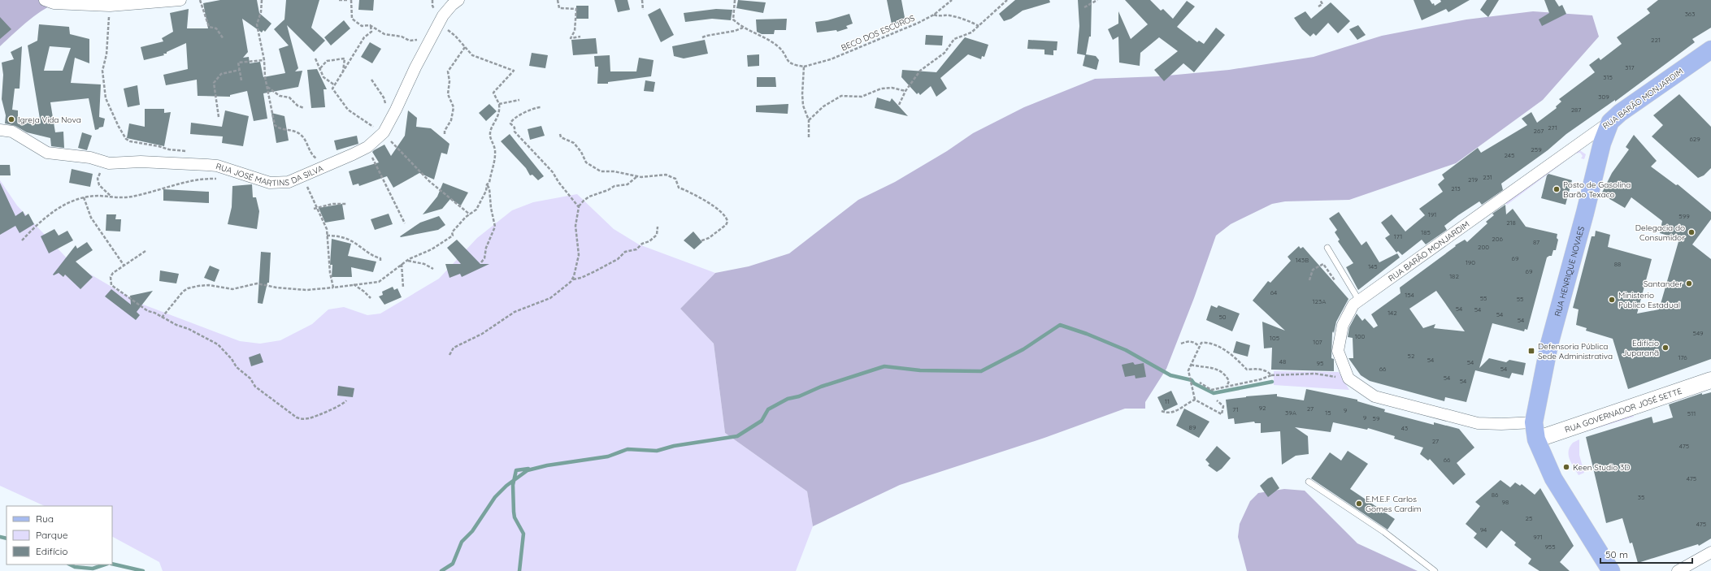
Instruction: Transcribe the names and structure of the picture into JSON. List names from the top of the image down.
{
  "streets": {
    "main road": ["RUA BARÃO MONJARDIM", "RUA HENRIQUE NOVAES", "RUA GOVERNADOR JOSÉ SETTE"],
    "street": ["RUA JOSÉ MARTINS DA SILVA"],
    "path": ["BECO DOS ESCUROS"]
  },
  "crossings": [
    ["RUA BARÃO MONJARDIM", "RUA HENRIQUE NOVAES"],
    ["RUA HENRIQUE NOVAES", "RUA GOVERNADOR JOSÉ SETTE"]
  ],
  "places": {
    "other": [
      "Igreja Vida Nova",
      "Posto de Gasolina Barão Texaco",
      "Delegacia do Consumidor",
      "Santander",
      "Ministerio Público Estadual",
      "Edifício Juparanã",
      "Keen Studio 3D",
      "E.M.E.F Carlos Gomes Cardim"
    ],
    "transit": ["Defensoria Pública Sede Administrativa"]
  },
  "house_numbers": [
    "363",
    "221",
    "317",
    "315",
    "309",
    "287",
    "271",
    "267",
    "629",
    "259",
    "245",
    "231",
    "219",
    "213",
    "191",
    "599",
    "218",
    "185",
    "171",
    "206",
    "87",
    "200",
    "69",
    "143B",
    "190",
    "88",
    "145",
    "69",
    "182",
    "64",
    "154",
    "55",
    "55",
    "123A",
    "54",
    "54",
    "142",
    "54",
    "50",
    "54",
    "549",
    "100",
    "105",
    "107",
    "52",
    "176",
    "54",
    "48",
    "54",
    "95",
    "66",
    "54",
    "54",
    "54",
    "11",
    "92",
    "27",
    "71",
    "9",
    "39A",
    "15",
    "511",
    "9",
    "59",
    "89",
    "43",
    "27",
    "475",
    "66",
    "475",
    "86",
    "35",
    "98",
    "25",
    "475",
    "94",
    "971",
    "955"
  ],
  "legend": ["Rua", "Parque", "Edifício"],
  "scale_bar": "50 m"
}
